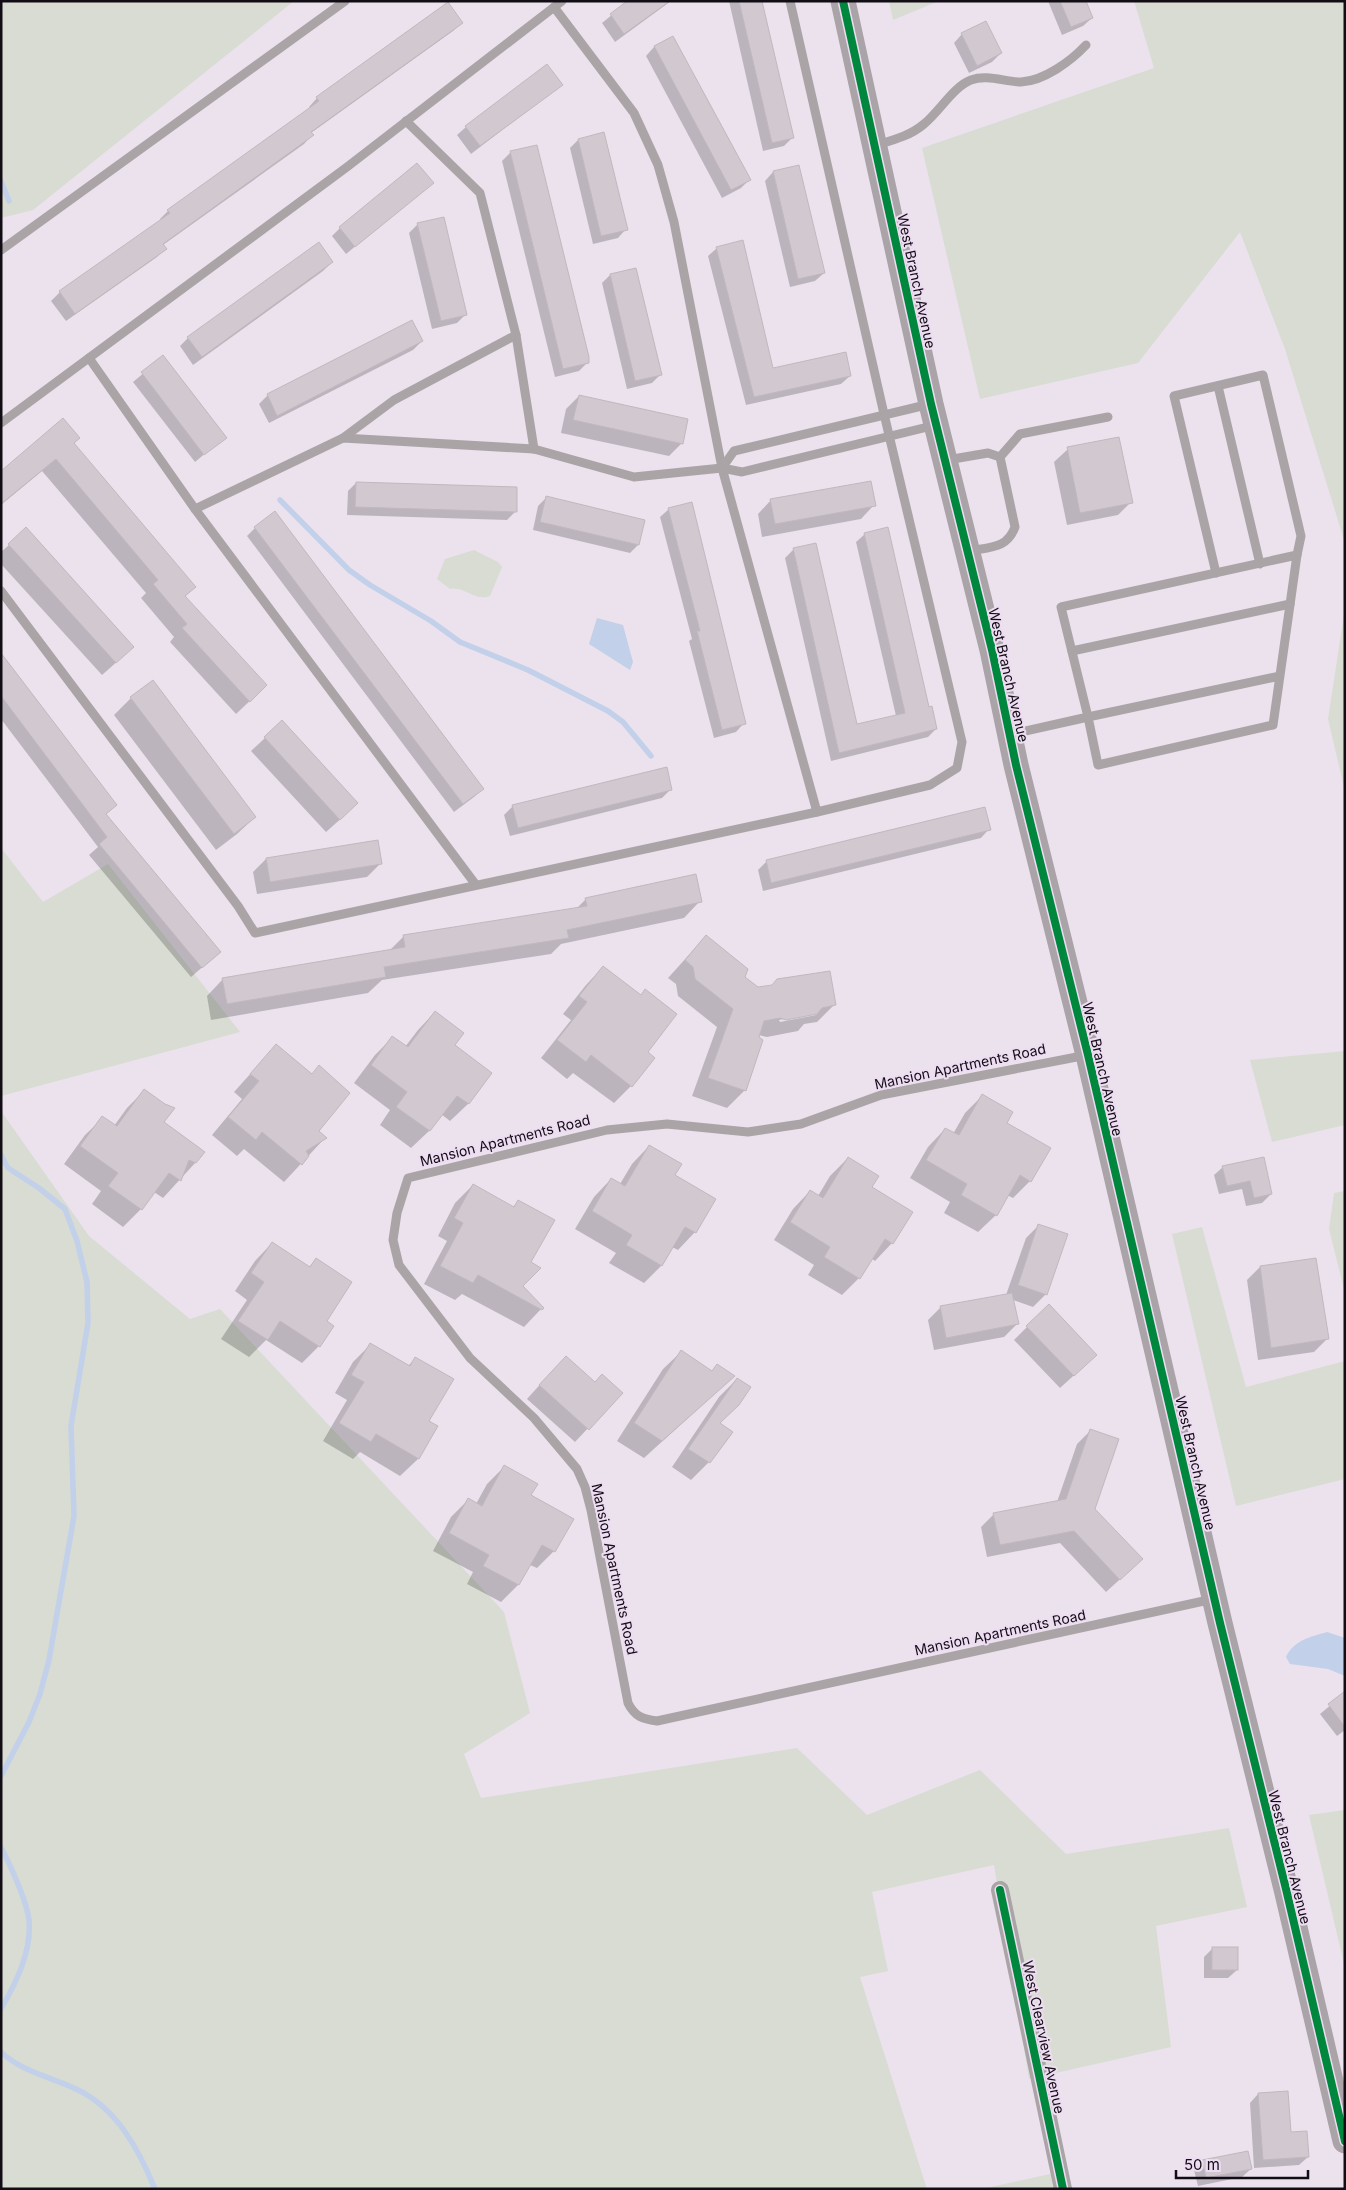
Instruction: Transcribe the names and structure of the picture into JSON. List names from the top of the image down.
{
  "streets": {
    "street": ["West Branch Avenue", "West Clearview Avenue"],
    "lane": ["Mansion Apartments Road"]
  },
  "crossings": [
    ["West Branch Avenue", "Mansion Apartments Road"]
  ],
  "scale_bar": "50 m"
}
